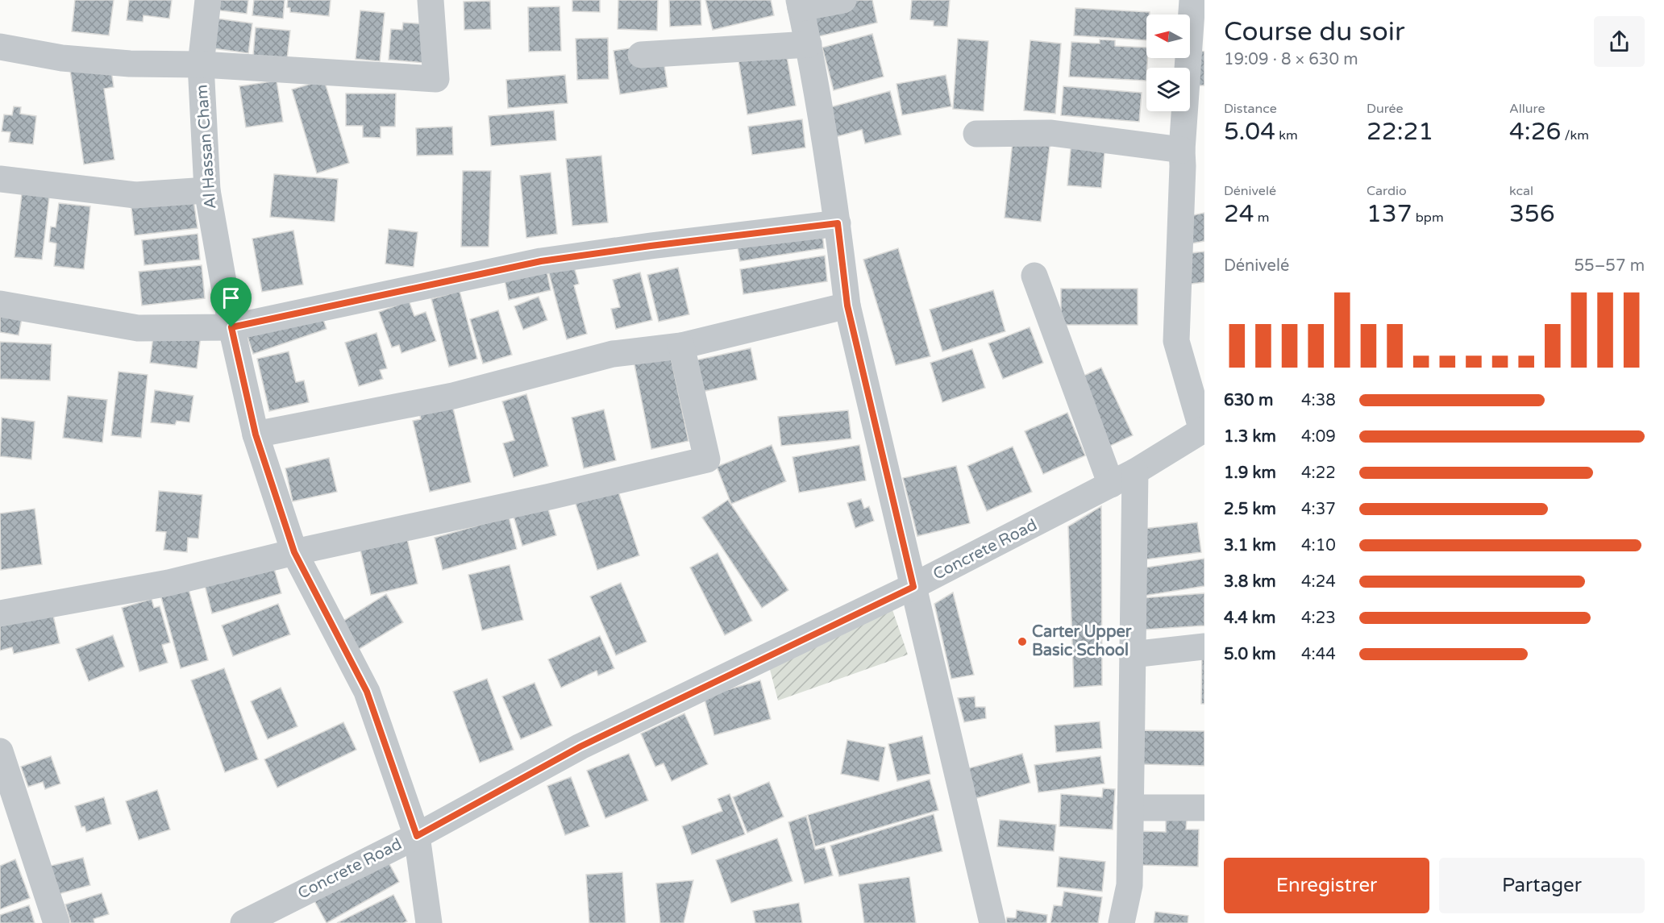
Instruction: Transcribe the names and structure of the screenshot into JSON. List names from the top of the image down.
{
  "streets": {
    "street": ["Al Hassan Cham", "Concrete Road"]
  },
  "crossings": [
    ["Al Hassan Cham", "Concrete Road"]
  ],
  "places": ["Carter Upper Basic School"],
  "north": "left",
  "page": {
    "heading": ["Course du soir", "19:09 · 8 × 630 m"],
    "stats": [
      ["Distance", "5.04 km"],
      ["Durée", "22:21"],
      ["Allure", "4:26 /km"],
      ["Dénivelé", "24 m"],
      ["Cardio", "137 bpm"],
      ["kcal", "356"]
    ],
    "chart": ["Dénivelé", "55–57 m"],
    "list": [
      {
        "name": "630 m",
        "note": "4:38"
      },
      {
        "name": "1.3 km",
        "note": "4:09"
      },
      {
        "name": "1.9 km",
        "note": "4:22"
      },
      {
        "name": "2.5 km",
        "note": "4:37"
      },
      {
        "name": "3.1 km",
        "note": "4:10"
      },
      {
        "name": "3.8 km",
        "note": "4:24"
      },
      {
        "name": "4.4 km",
        "note": "4:23"
      },
      {
        "name": "5.0 km",
        "note": "4:44"
      }
    ],
    "buttons": ["Enregistrer", "Partager"]
  }
}
